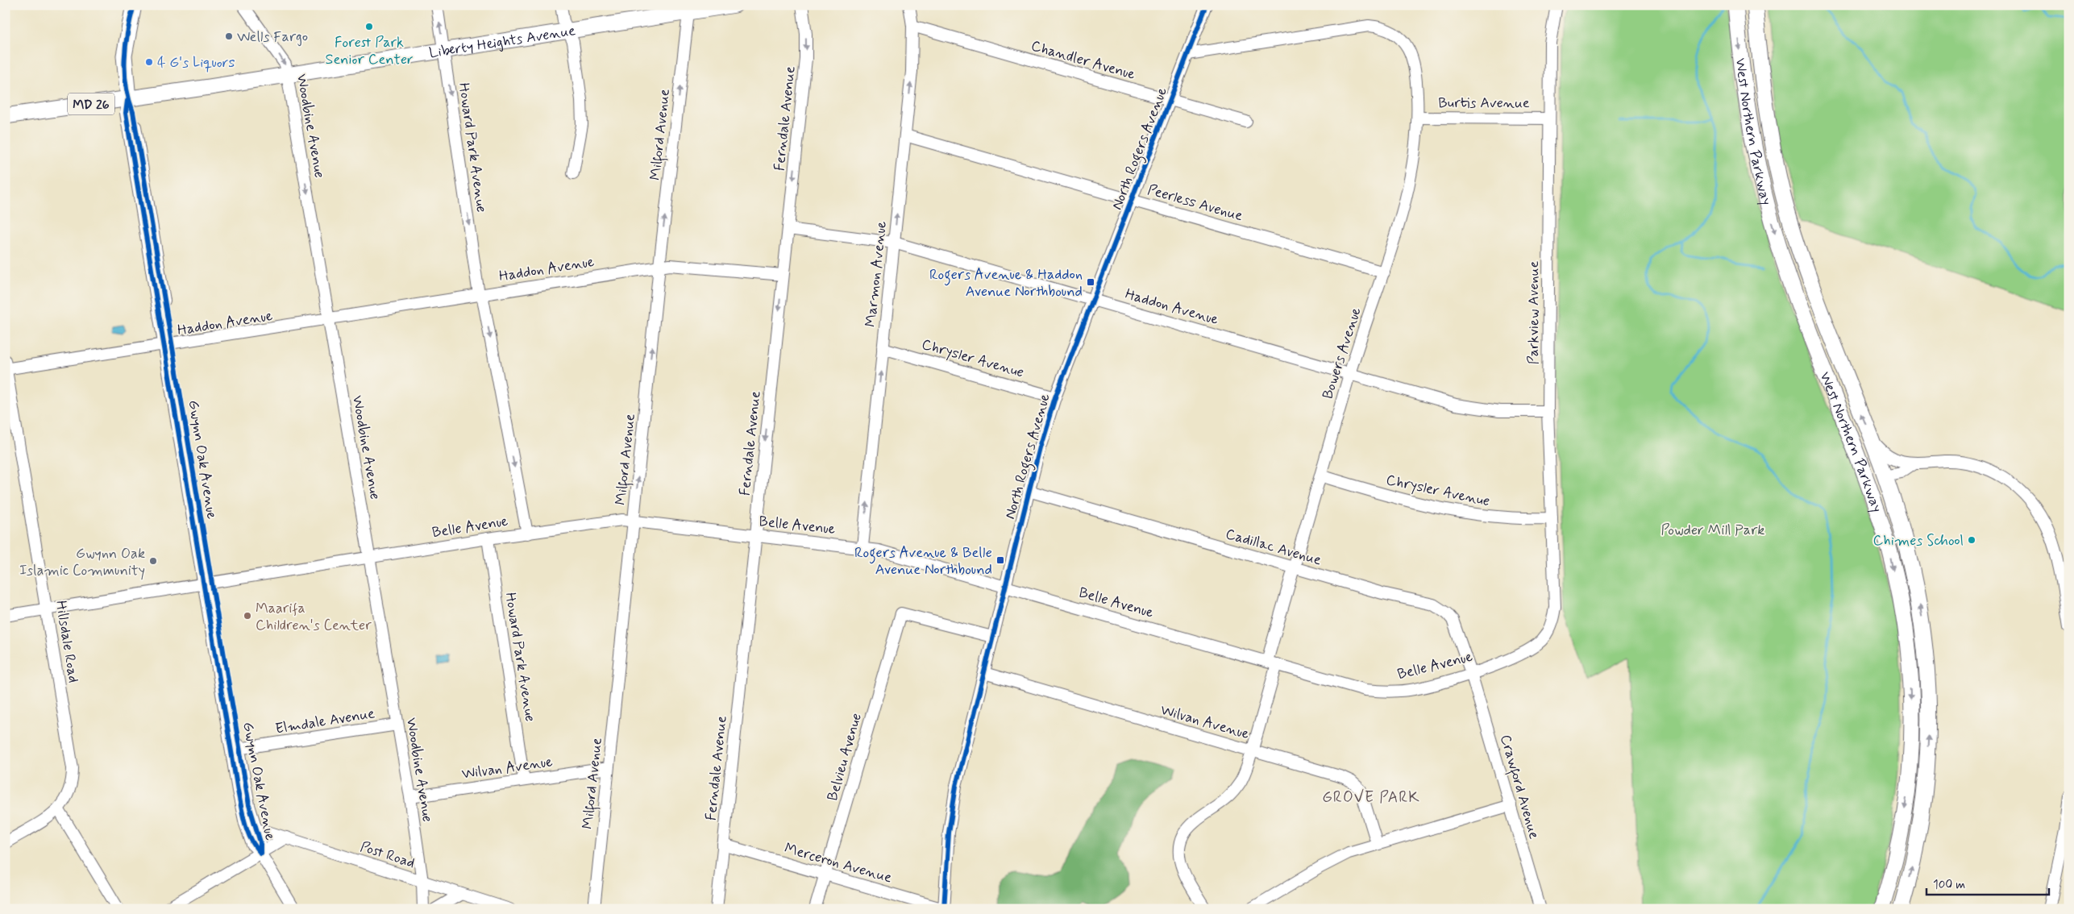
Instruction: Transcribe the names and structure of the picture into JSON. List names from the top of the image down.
{
  "streets": {
    "main road": [
      "Liberty Heights Avenue",
      "MD 26",
      "West Northern Parkway",
      "Gwynn Oak Avenue"
    ],
    "street": [
      "Chandler Avenue",
      "Burtis Avenue",
      "Ferndale Avenue",
      "Woodbine Avenue",
      "Milford Avenue",
      "Howard Park Avenue",
      "North Rogers Avenue",
      "Peerless Avenue",
      "Haddon Avenue",
      "Marmon Avenue",
      "Parkview Avenue",
      "Bowers Avenue",
      "Chrysler Avenue",
      "Belle Avenue",
      "Cadillac Avenue",
      "Hillsdale Road",
      "Elmdale Avenue",
      "Wilvan Avenue",
      "Belvieu Avenue",
      "Crawford Avenue",
      "Post Road",
      "Merceron Avenue"
    ]
  },
  "crossings": [
    ["Liberty Heights Avenue", "Woodbine Avenue"],
    ["Liberty Heights Avenue", "Milford Avenue"],
    ["Liberty Heights Avenue", "Howard Park Avenue"],
    ["Liberty Heights Avenue", "Gwynn Oak Avenue"],
    ["Chandler Avenue", "North Rogers Avenue"],
    ["Chandler Avenue", "Marmon Avenue"],
    ["Burtis Avenue", "Parkview Avenue"],
    ["Burtis Avenue", "Bowers Avenue"],
    ["Ferndale Avenue", "Haddon Avenue"],
    ["Ferndale Avenue", "Belle Avenue"],
    ["Ferndale Avenue", "Merceron Avenue"],
    ["Woodbine Avenue", "Haddon Avenue"],
    ["Woodbine Avenue", "Belle Avenue"],
    ["Woodbine Avenue", "Elmdale Avenue"],
    ["Woodbine Avenue", "Wilvan Avenue"],
    ["Woodbine Avenue", "Post Road"],
    ["Milford Avenue", "Haddon Avenue"],
    ["Milford Avenue", "Belle Avenue"],
    ["Milford Avenue", "Wilvan Avenue"],
    ["Howard Park Avenue", "Haddon Avenue"],
    ["Howard Park Avenue", "Belle Avenue"],
    ["Howard Park Avenue", "Wilvan Avenue"],
    ["North Rogers Avenue", "Peerless Avenue"],
    ["North Rogers Avenue", "Haddon Avenue"],
    ["North Rogers Avenue", "Bowers Avenue"],
    ["North Rogers Avenue", "Chrysler Avenue"],
    ["North Rogers Avenue", "Belle Avenue"],
    ["North Rogers Avenue", "Cadillac Avenue"],
    ["North Rogers Avenue", "Wilvan Avenue"],
    ["North Rogers Avenue", "Belvieu Avenue"],
    ["North Rogers Avenue", "Merceron Avenue"],
    ["Peerless Avenue", "Marmon Avenue"],
    ["Peerless Avenue", "Bowers Avenue"],
    ["Haddon Avenue", "Marmon Avenue"],
    ["Haddon Avenue", "Parkview Avenue"],
    ["Haddon Avenue", "Bowers Avenue"],
    ["Haddon Avenue", "Gwynn Oak Avenue"],
    ["Haddon Avenue", "Hillsdale Road"],
    ["Marmon Avenue", "Chrysler Avenue"],
    ["Marmon Avenue", "Belle Avenue"],
    ["Parkview Avenue", "Chrysler Avenue"],
    ["Parkview Avenue", "Belle Avenue"],
    ["Bowers Avenue", "Chrysler Avenue"],
    ["Bowers Avenue", "Belle Avenue"],
    ["Bowers Avenue", "Cadillac Avenue"],
    ["Bowers Avenue", "Wilvan Avenue"],
    ["Gwynn Oak Avenue", "Belle Avenue"],
    ["Gwynn Oak Avenue", "Elmdale Avenue"],
    ["Gwynn Oak Avenue", "Post Road"],
    ["Belle Avenue", "Cadillac Avenue"],
    ["Belle Avenue", "Hillsdale Road"],
    ["Belle Avenue", "Crawford Avenue"],
    ["Cadillac Avenue", "Crawford Avenue"],
    ["Belvieu Avenue", "Merceron Avenue"]
  ],
  "one_way": [
    "Ferndale Avenue",
    "Milford Avenue",
    "Howard Park Avenue",
    "Marmon Avenue"
  ],
  "districts": ["GROVE PARK"],
  "parks": ["Powder Mill Park"],
  "places": {
    "other": [
      "Forest Park Senior Center",
      "Wells Fargo",
      "4 G's Liquors",
      "Chimes School",
      "Gwynn Oak Islamic Community",
      "Maarifa Children's Center"
    ],
    "transit": ["Rogers Avenue & Haddon Avenue Northbound", "Rogers Avenue & Belle Avenue Northbound"]
  },
  "scale_bar": "100 m"
}
